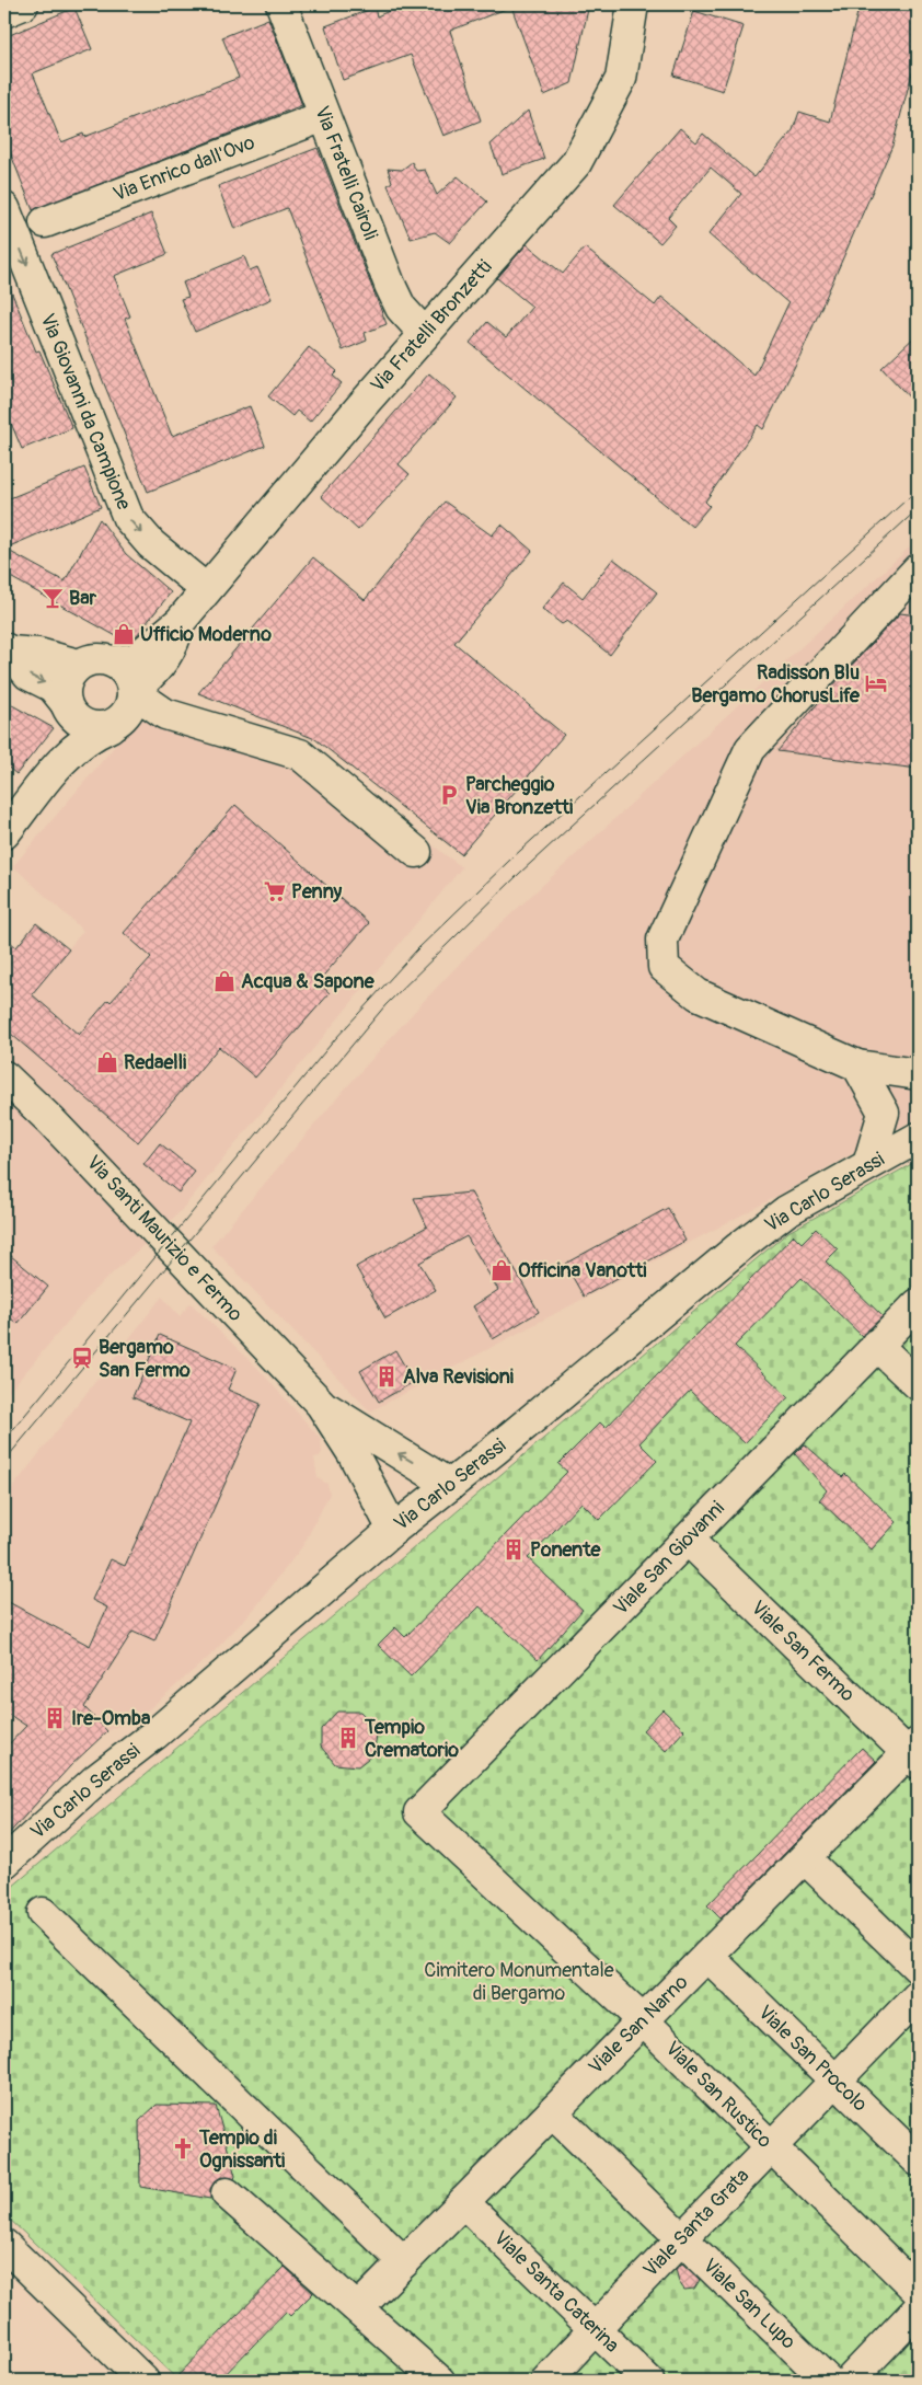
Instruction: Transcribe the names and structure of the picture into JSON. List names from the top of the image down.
{
  "streets": {
    "street": [
      "Via Enrico dall'Ovo",
      "Via Fratelli Cairoli",
      "Via Fratelli Bronzetti",
      "Via Giovanni da Campione",
      "Via Carlo Serassi",
      "Via Santi Maurizio e Fermo",
      "Viale San Giovanni",
      "Viale San Fermo",
      "Viale San Narno",
      "Viale San Procolo",
      "Viale San Rustico",
      "Viale Santa Grata",
      "Viale Santa Caterina",
      "Viale San Lupo"
    ]
  },
  "crossings": [
    ["Via Enrico dall'Ovo", "Via Fratelli Cairoli"],
    ["Via Fratelli Cairoli", "Via Fratelli Bronzetti"],
    ["Via Fratelli Bronzetti", "Via Giovanni da Campione"],
    ["Via Carlo Serassi", "Via Santi Maurizio e Fermo"],
    ["Viale San Giovanni", "Viale San Fermo"],
    ["Viale San Giovanni", "Viale San Rustico"],
    ["Viale San Fermo", "Viale San Narno"],
    ["Viale San Narno", "Viale San Procolo"],
    ["Viale San Narno", "Viale San Rustico"],
    ["Viale San Narno", "Viale Santa Caterina"],
    ["Viale San Narno", "Viale San Lupo"],
    ["Viale San Procolo", "Viale Santa Grata"],
    ["Viale San Rustico", "Viale Santa Grata"],
    ["Viale Santa Grata", "Viale Santa Caterina"],
    ["Viale Santa Grata", "Viale San Lupo"]
  ],
  "one_way": ["Via Giovanni da Campione"],
  "parks": ["Cimitero Monumentale di Bergamo"],
  "places": {
    "bar": ["Bar"],
    "shop": [
      "Ufficio Moderno",
      "Acqua & Sapone",
      "Redaelli",
      "Officina Vanotti"
    ],
    "hotel": ["Radisson Blu Bergamo ChorusLife"],
    "parking": ["Parcheggio Via Bronzetti"],
    "supermarket": ["Penny"],
    "station": ["Bergamo San Fermo"],
    "building": [
      "Alva Revisioni",
      "Ponente",
      "Ire-Omba",
      "Tempio Crematorio"
    ],
    "church": ["Tempio di Ognissanti"]
  }
}
